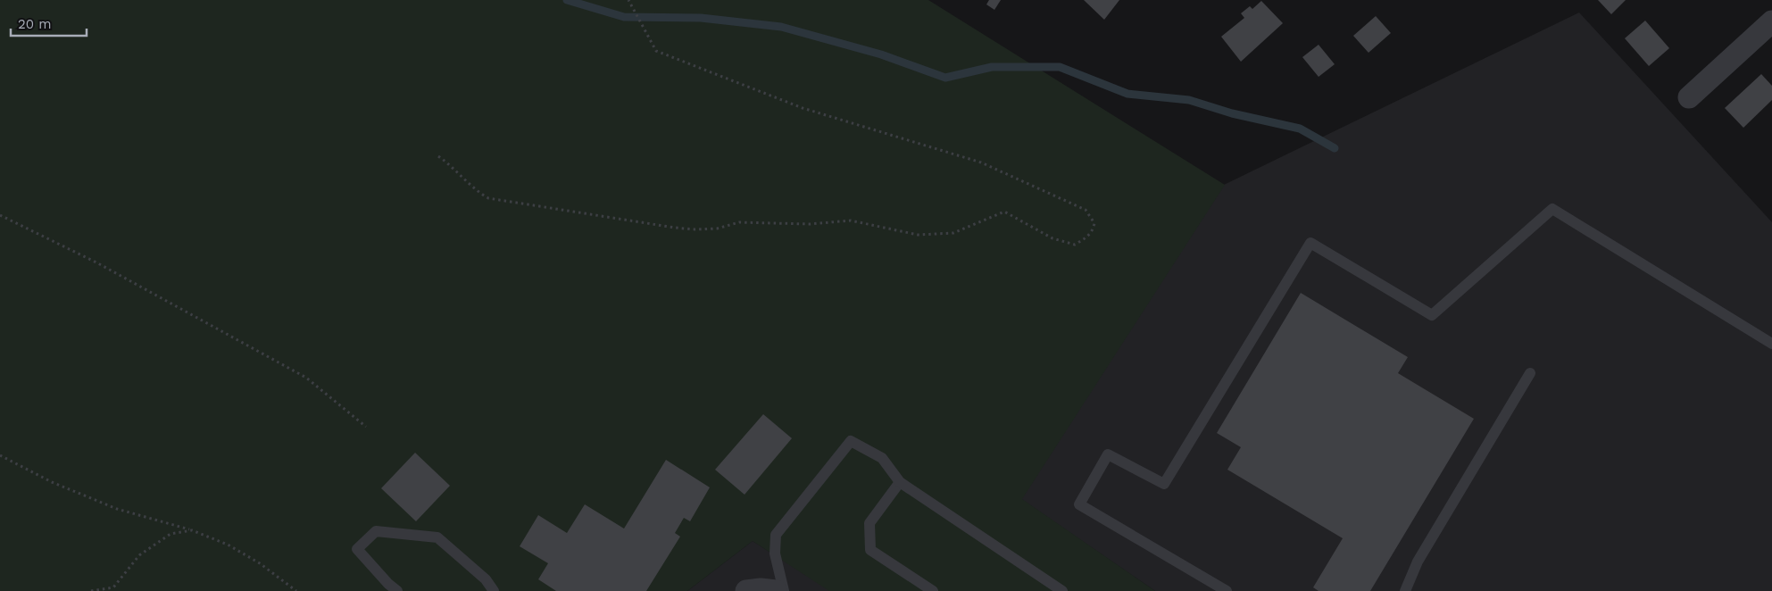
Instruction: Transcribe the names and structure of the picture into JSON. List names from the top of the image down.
{
  "scale_bar": "20 m"
}
